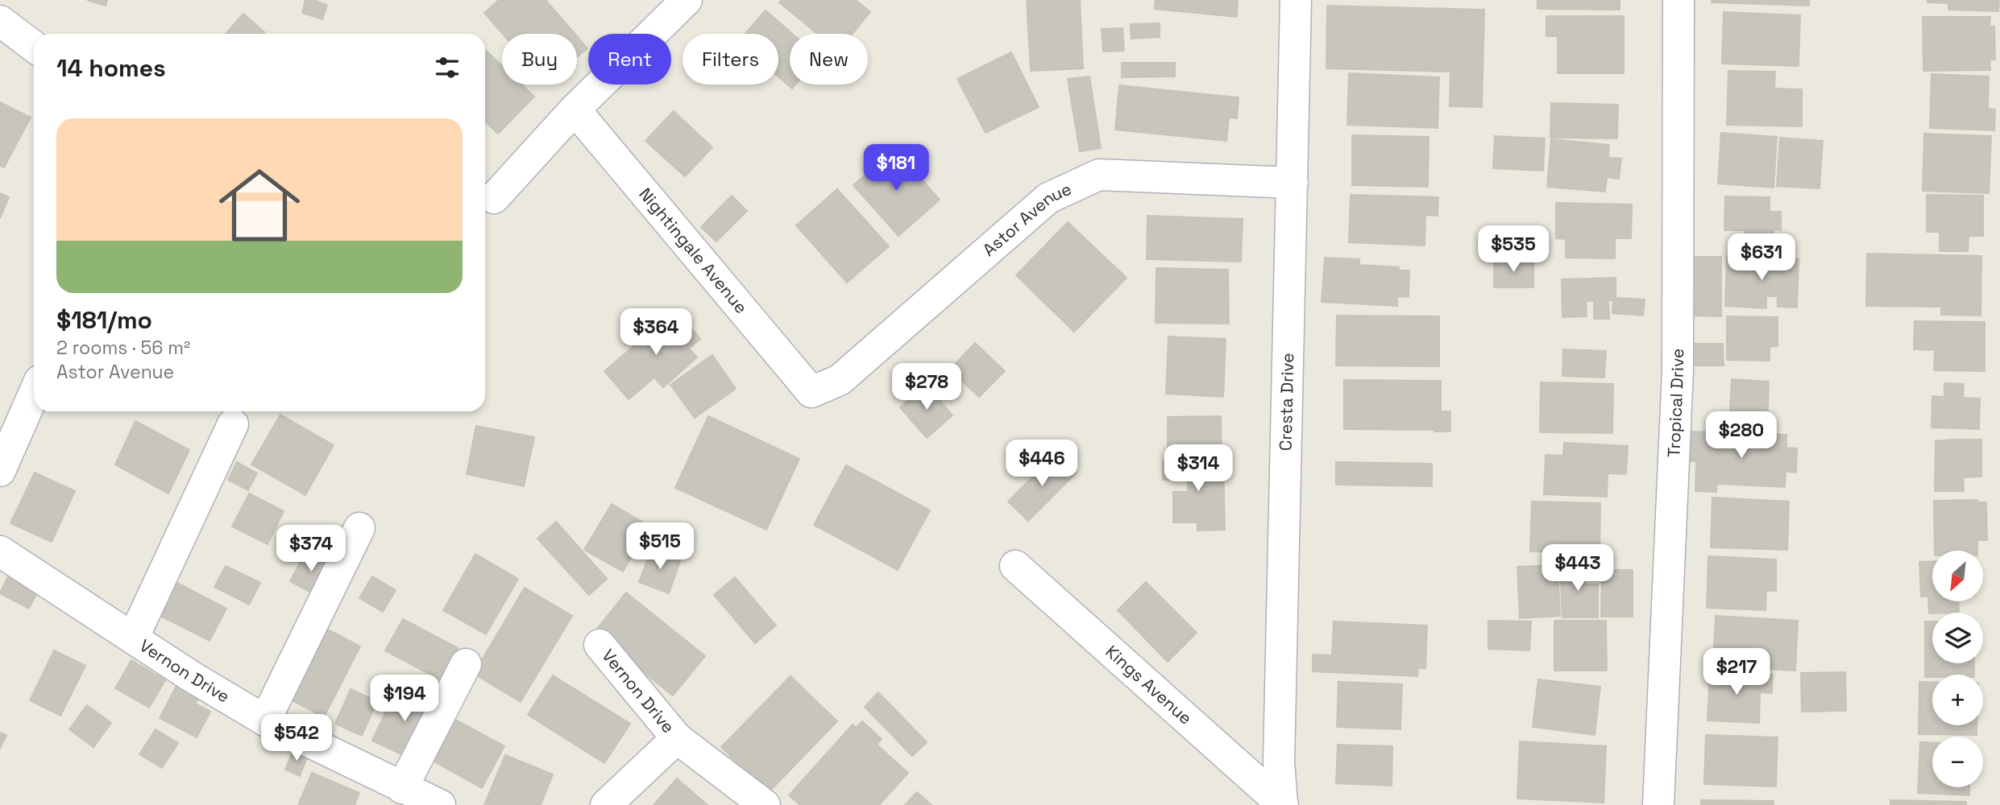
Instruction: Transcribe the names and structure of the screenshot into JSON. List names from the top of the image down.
{
  "streets": {
    "street": [
      "Astor Avenue",
      "Nightingale Avenue",
      "Cresta Drive",
      "Tropical Drive",
      "Vernon Drive",
      "Kings Avenue"
    ]
  },
  "crossings": [
    ["Astor Avenue", "Nightingale Avenue"],
    ["Astor Avenue", "Cresta Drive"],
    ["Cresta Drive", "Kings Avenue"]
  ],
  "north": "bottom left",
  "page": {
    "chip": [
      "Buy",
      "Rent",
      "Filters",
      "New"
    ],
    "heading": "14 homes",
    "list": [
      {
        "name": "$181/mo",
        "note": "2 rooms · 56 m² · Astor Avenue"
      }
    ],
    "price": [
      "$181",
      "$535",
      "$631",
      "$364",
      "$278",
      "$280",
      "$446",
      "$314",
      "$515",
      "$374",
      "$443",
      "$217",
      "$194",
      "$542"
    ],
    "map_buttons": ["+", "−"]
  }
}
